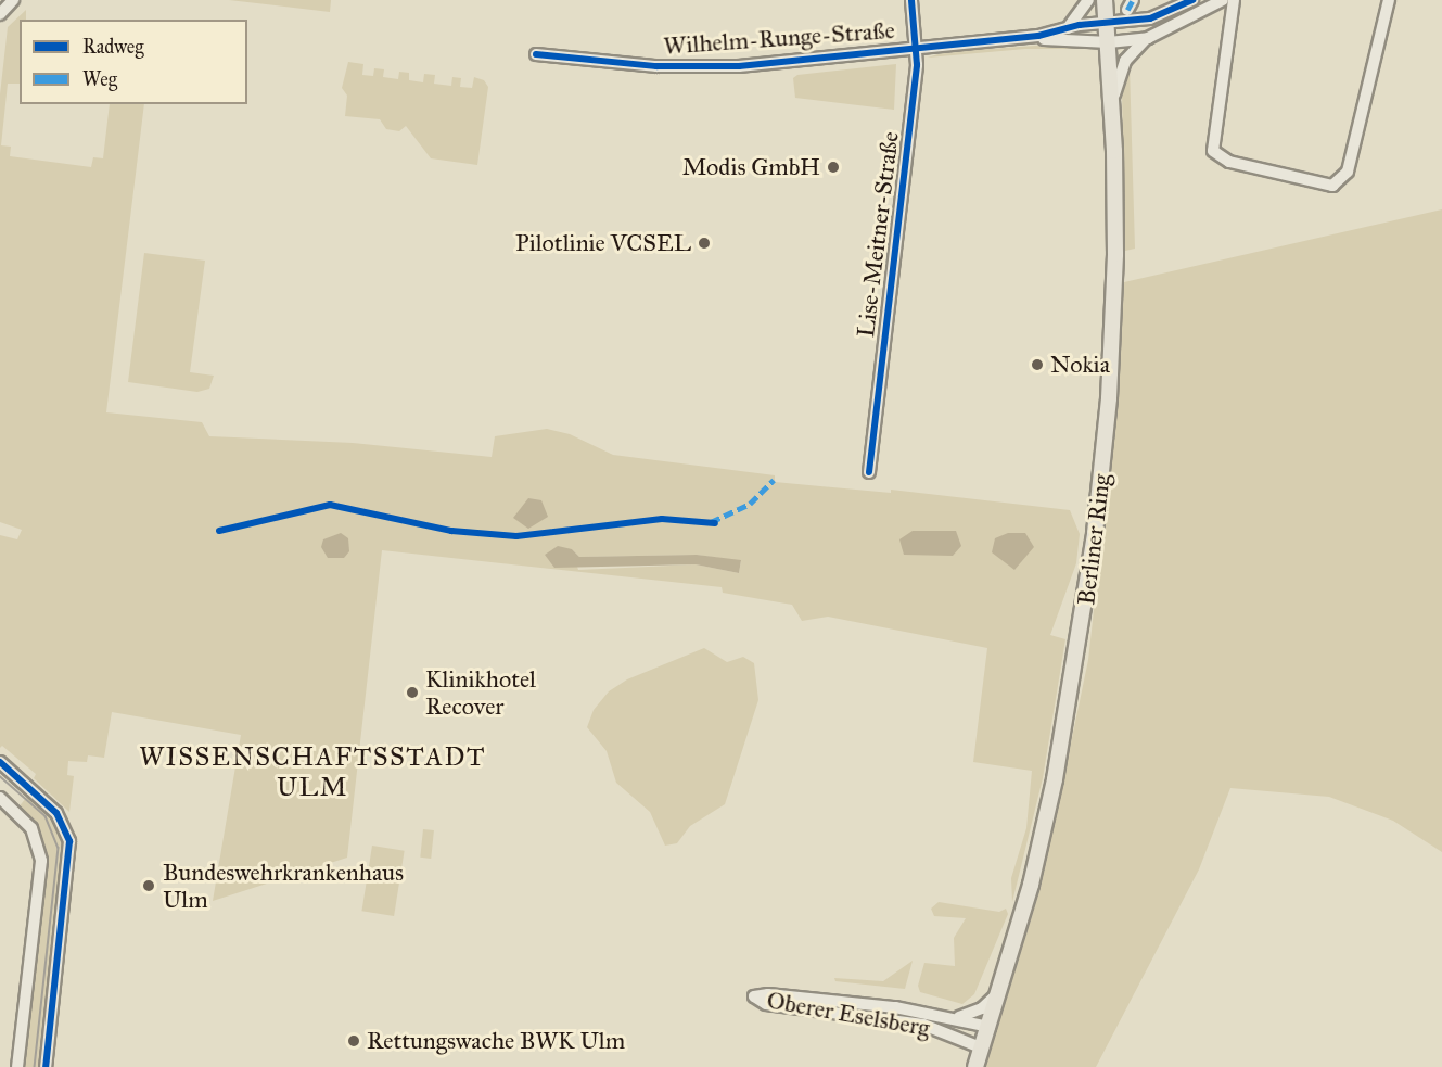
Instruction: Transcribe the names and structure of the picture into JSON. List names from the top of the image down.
{
  "streets": {
    "main road": ["Berliner Ring"],
    "street": ["Wilhelm-Runge-Straße", "Lise-Meitner-Straße", "Oberer Eselsberg"]
  },
  "crossings": [
    ["Wilhelm-Runge-Straße", "Lise-Meitner-Straße"],
    ["Wilhelm-Runge-Straße", "Berliner Ring"],
    ["Berliner Ring", "Oberer Eselsberg"]
  ],
  "districts": ["WISSENSCHAFTSSTADT ULM"],
  "places": [
    "Modis GmbH",
    "Pilotlinie VCSEL",
    "Nokia",
    "Klinikhotel Recover",
    "Bundeswehrkrankenhaus Ulm",
    "Rettungswache BWK Ulm"
  ],
  "legend": ["Radweg", "Weg"]
}
